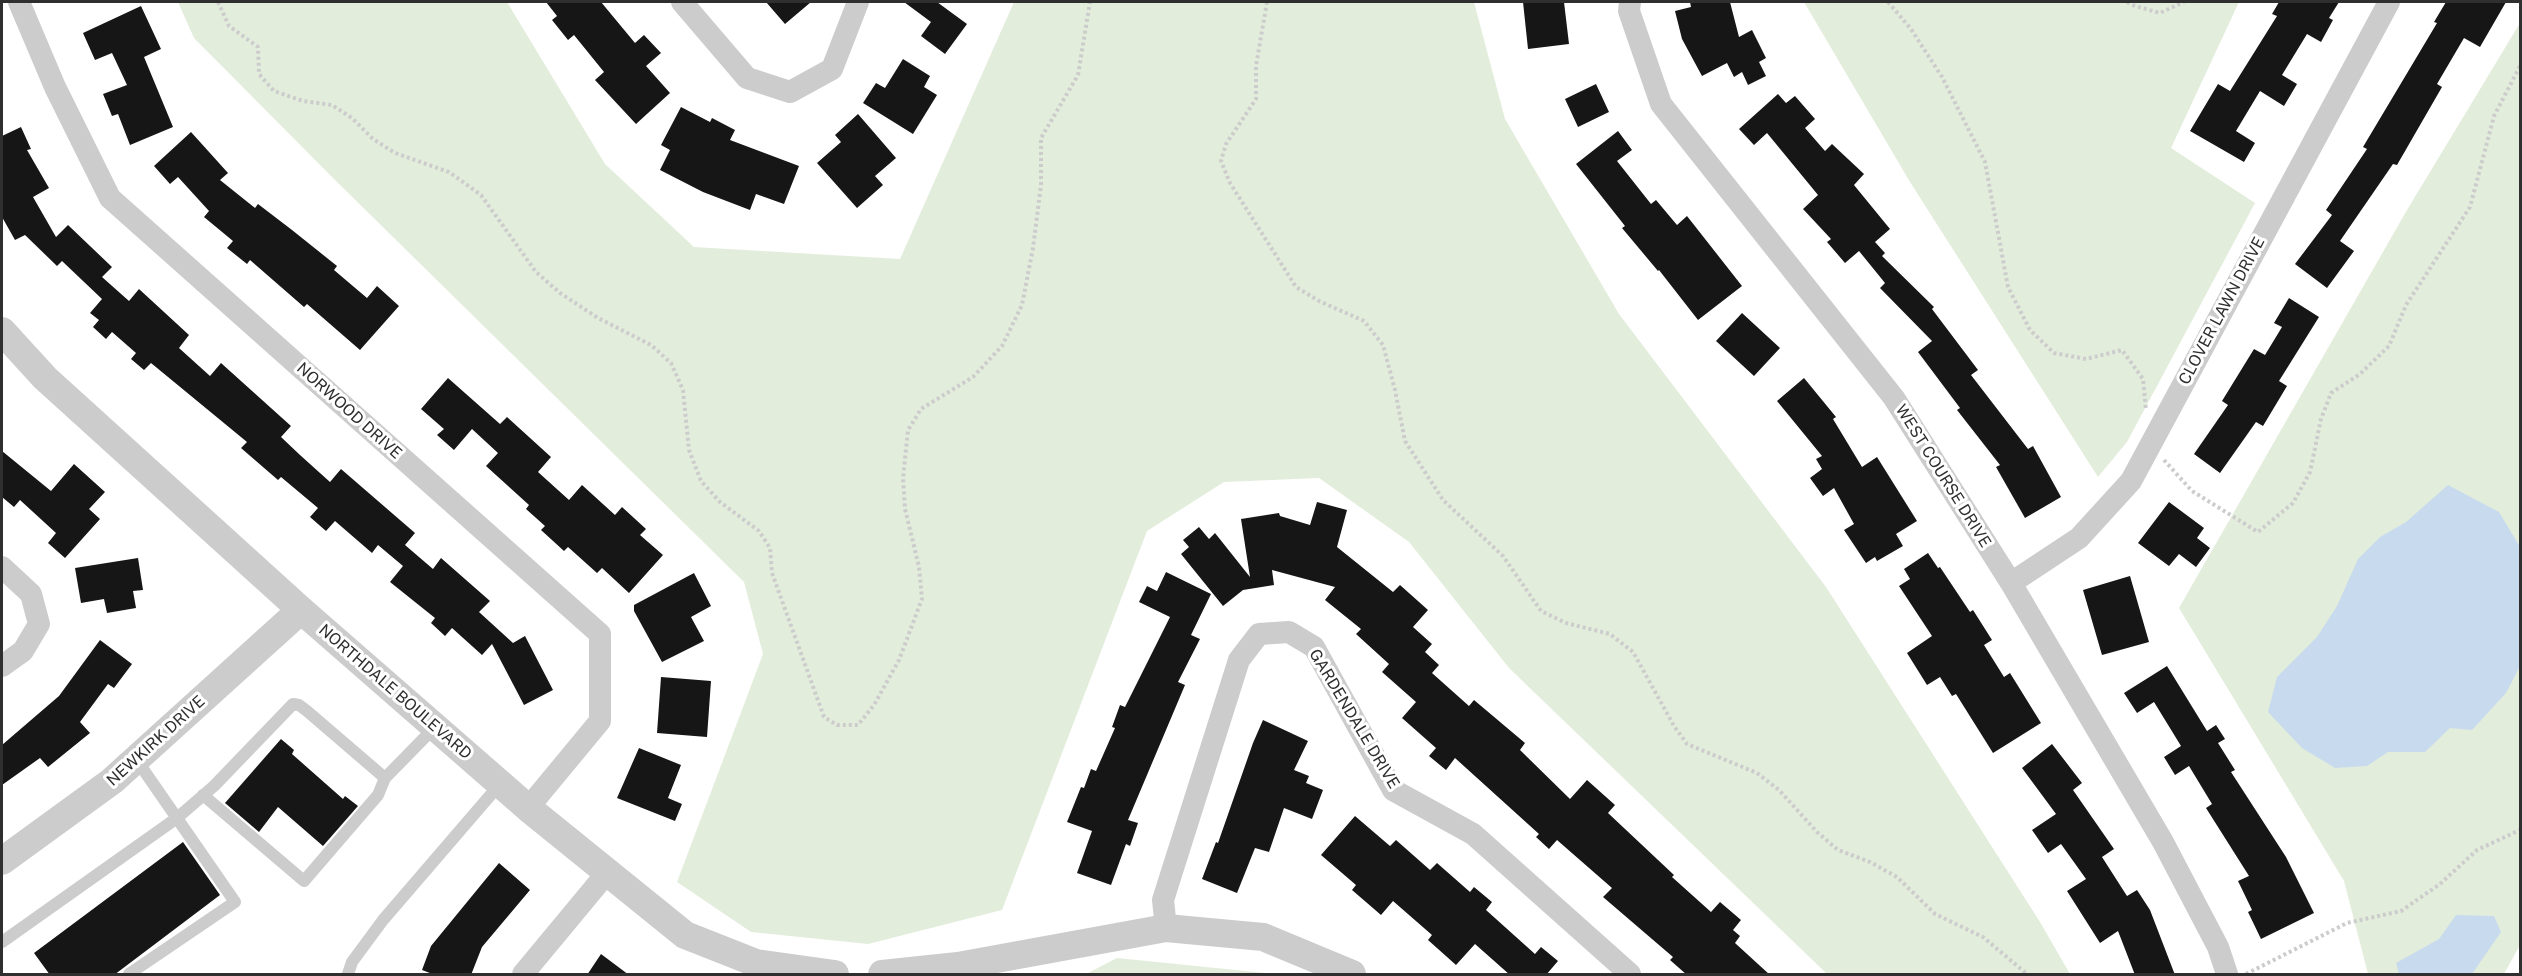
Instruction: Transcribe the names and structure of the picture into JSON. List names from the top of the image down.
{
  "streets": {
    "street": [
      "CLOVER LAWN DRIVE",
      "NORWOOD DRIVE",
      "WEST COURSE DRIVE",
      "NORTHDALE BOULEVARD",
      "GARDENDALE DRIVE",
      "NEWKIRK DRIVE"
    ]
  },
  "crossings": [
    ["CLOVER LAWN DRIVE", "WEST COURSE DRIVE"],
    ["NORWOOD DRIVE", "NORTHDALE BOULEVARD"],
    ["NORTHDALE BOULEVARD", "NEWKIRK DRIVE"]
  ]
}
